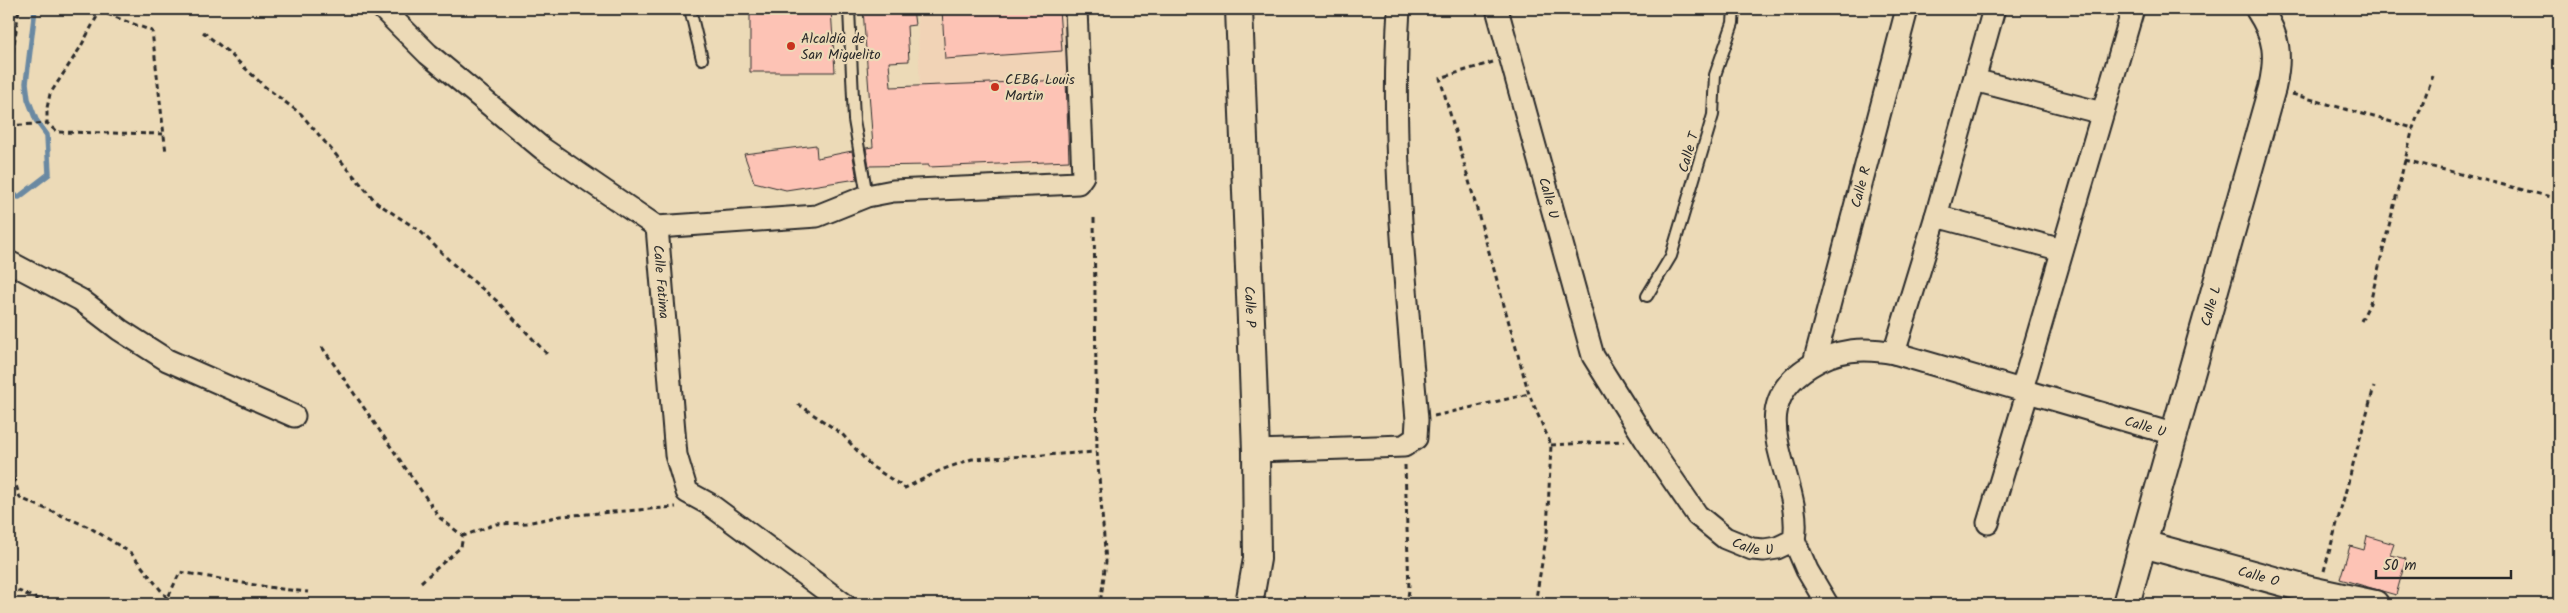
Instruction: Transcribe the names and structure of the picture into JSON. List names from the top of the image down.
{
  "streets": {
    "street": [
      "Calle R",
      "Calle U",
      "Calle Fatima",
      "Calle L",
      "Calle P",
      "Calle O"
    ],
    "lane": ["Calle T"]
  },
  "crossings": [
    ["Calle R", "Calle U"],
    ["Calle U", "Calle L"],
    ["Calle L", "Calle O"]
  ],
  "places": ["Alcaldía de San Miguelito", "CEBG Louis Martin"],
  "scale_bar": "50 m"
}
